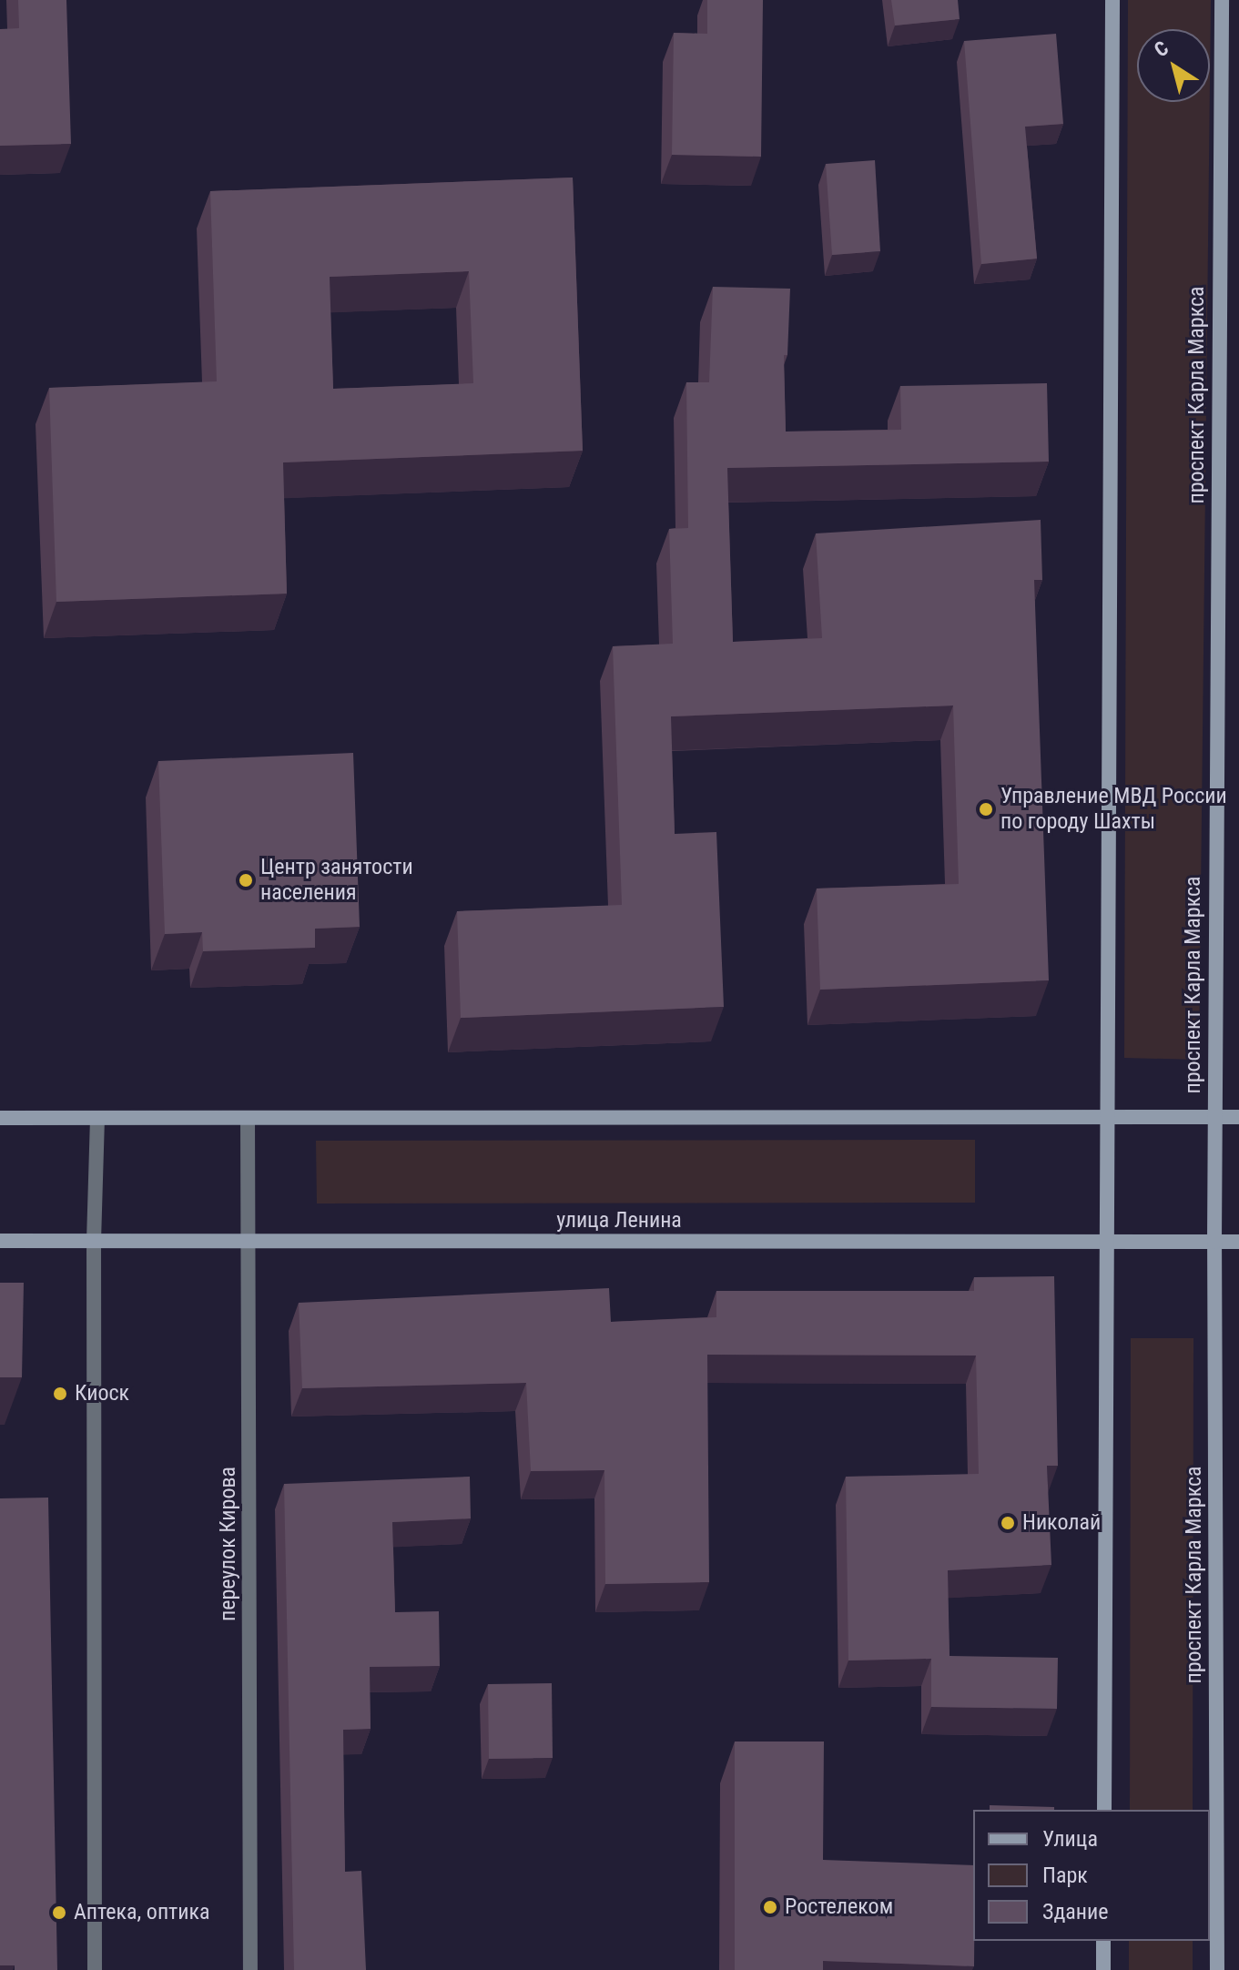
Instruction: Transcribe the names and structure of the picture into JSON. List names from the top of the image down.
{
  "streets": {
    "main road": ["проспект Карла Маркса", "улица Ленина"],
    "street": ["переулок Кирова"]
  },
  "crossings": [
    ["проспект Карла Маркса", "улица Ленина"],
    ["улица Ленина", "переулок Кирова"]
  ],
  "places": [
    "Управление МВД России по городу Шахты",
    "Центр занятости населения",
    "Киоск",
    "Николай",
    "Ростелеком",
    "Аптека, оптика"
  ],
  "legend": ["Улица", "Парк", "Здание"],
  "north": "top left"
}
